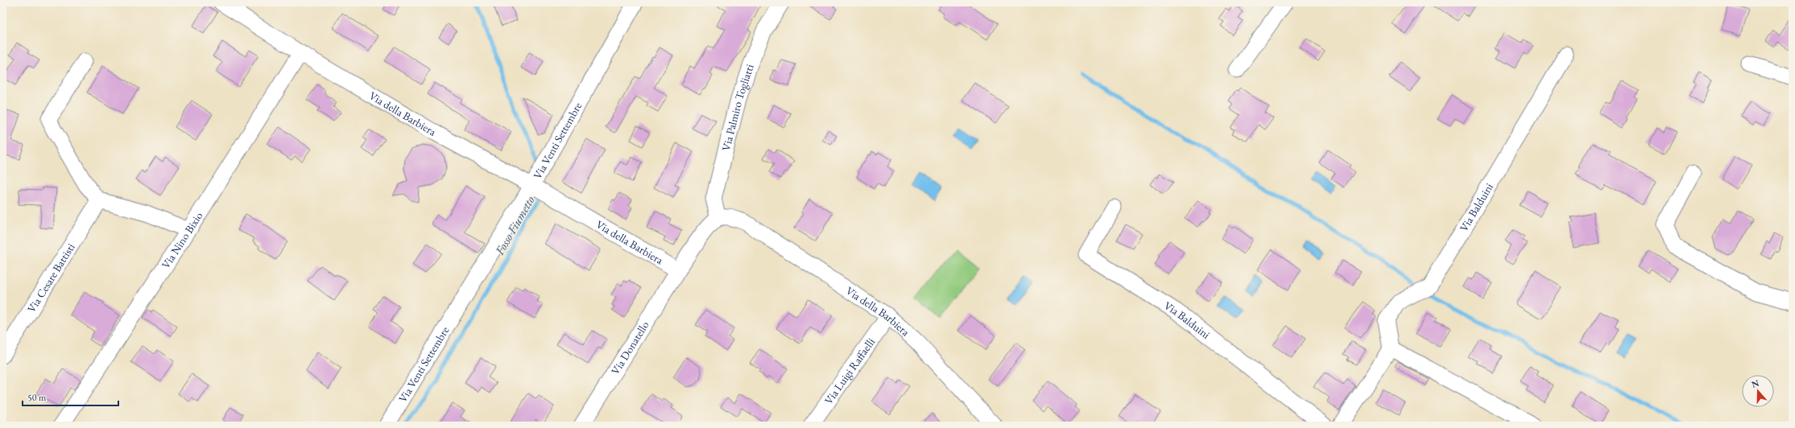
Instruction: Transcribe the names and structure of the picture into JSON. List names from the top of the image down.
{
  "streets": {
    "street": [
      "Via Palmiro Togliatti",
      "Via della Barbiera",
      "Via Venti Settembre",
      "Via Balduini",
      "Via Nino Bixio",
      "Via Cesare Battisti",
      "Via Donatello",
      "Via Luigi Raffaelli"
    ]
  },
  "crossings": [
    ["Via Palmiro Togliatti", "Via della Barbiera"],
    ["Via della Barbiera", "Via Venti Settembre"],
    ["Via della Barbiera", "Via Nino Bixio"],
    ["Via della Barbiera", "Via Donatello"],
    ["Via della Barbiera", "Via Luigi Raffaelli"]
  ],
  "water": ["Fosso Fiumetto"],
  "scale_bar": "50 m",
  "north": "top"
}
